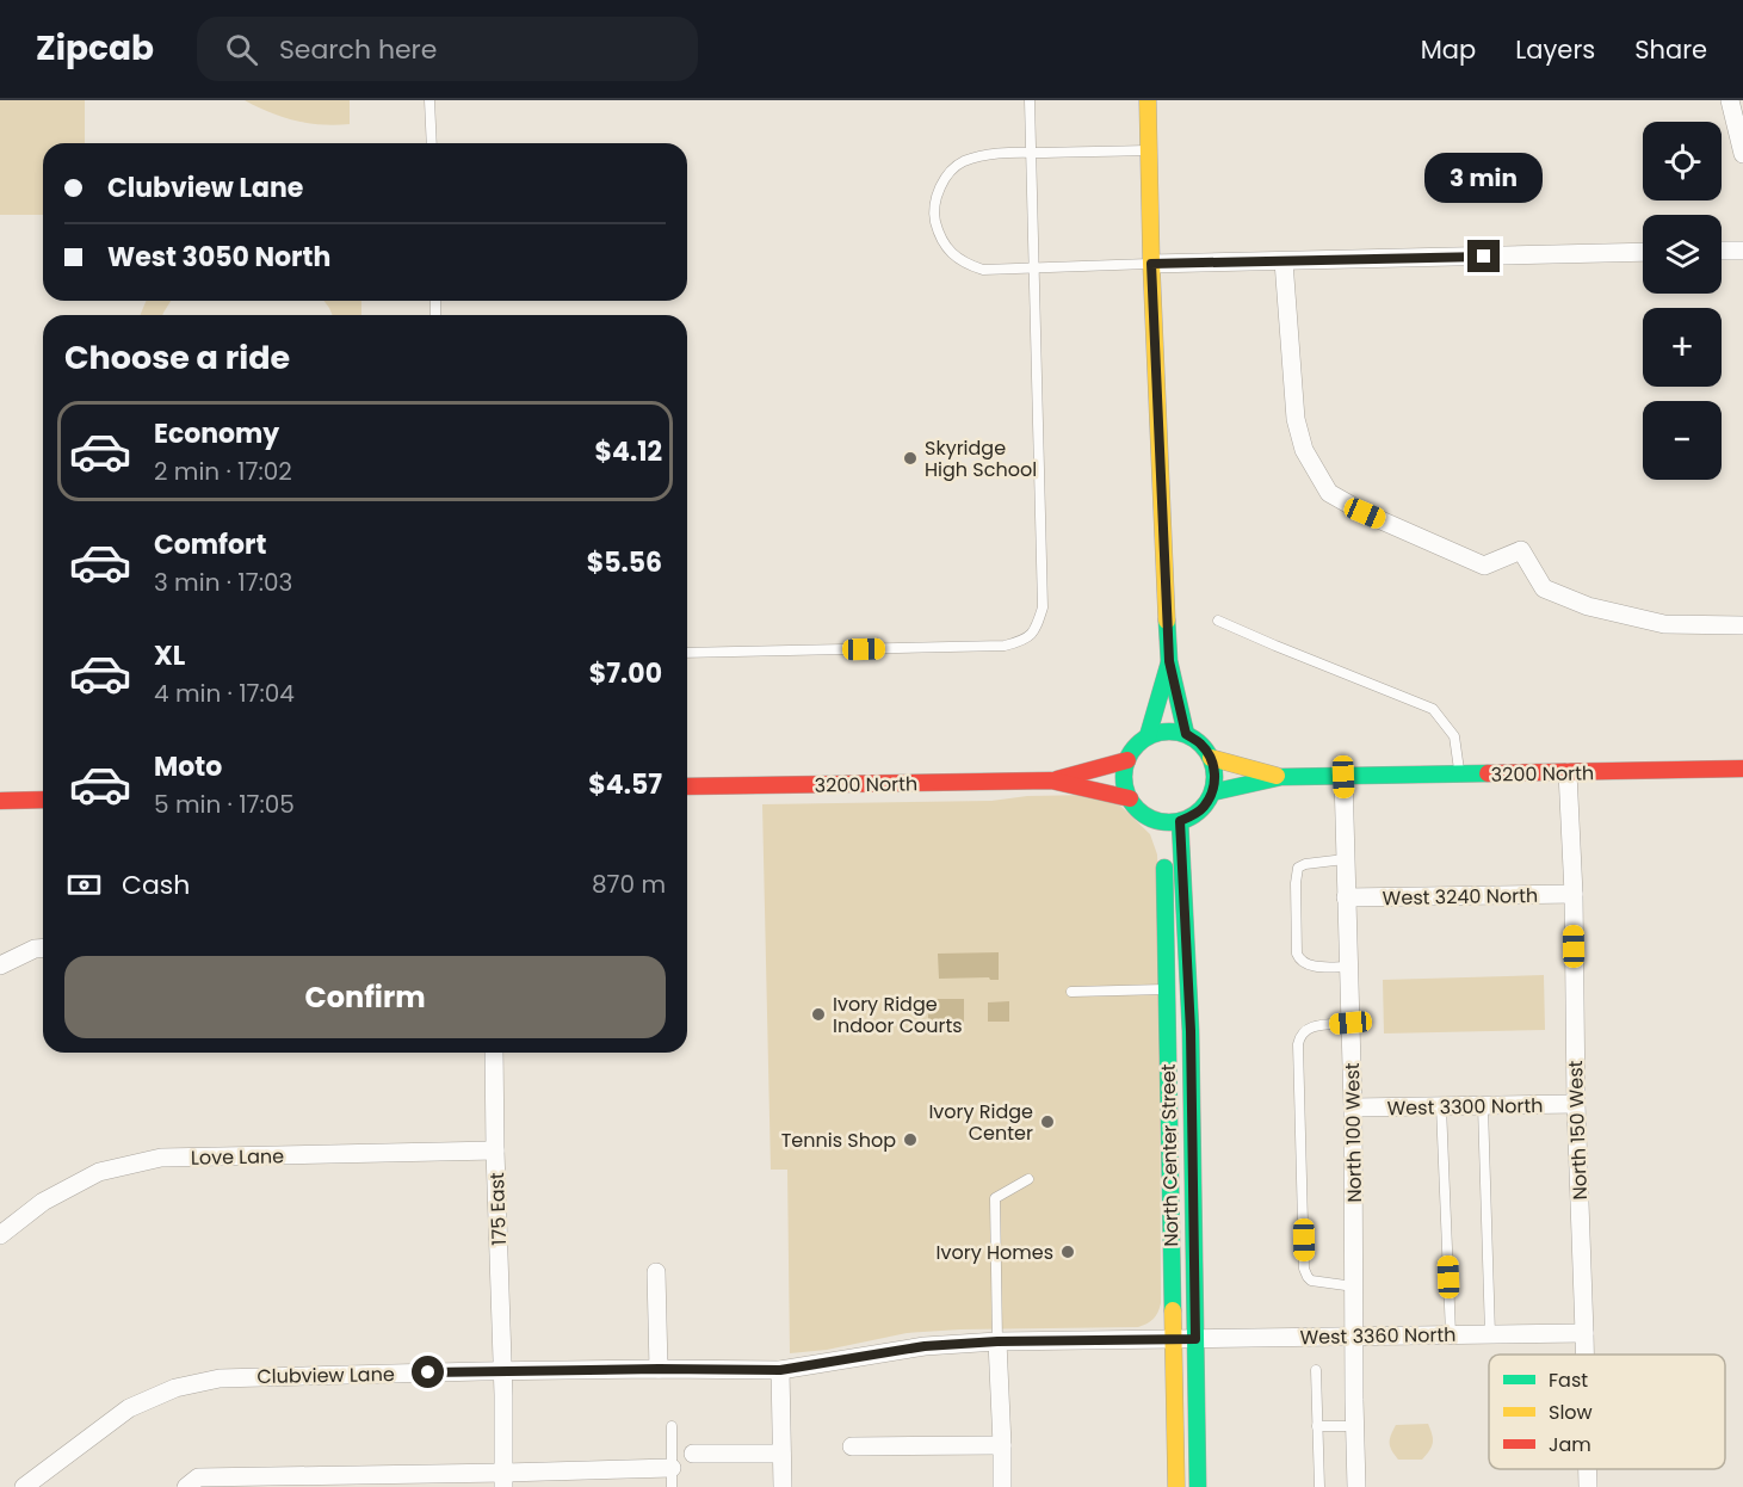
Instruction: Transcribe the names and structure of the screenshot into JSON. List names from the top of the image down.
{
  "streets": {
    "street": [
      "3200 North",
      "West 3240 North",
      "West 3300 North",
      "North 150 West",
      "North 100 West",
      "North Center Street",
      "Love Lane",
      "175 East",
      "West 3360 North",
      "Clubview Lane"
    ]
  },
  "crossings": [
    ["3200 North", "North 150 West"],
    ["3200 North", "North 100 West"],
    ["West 3240 North", "North 150 West"],
    ["West 3240 North", "North 100 West"],
    ["West 3300 North", "North 150 West"],
    ["West 3300 North", "North 100 West"],
    ["North 150 West", "West 3360 North"],
    ["North 100 West", "West 3360 North"],
    ["North Center Street", "West 3360 North"],
    ["North Center Street", "Clubview Lane"],
    ["Love Lane", "175 East"],
    ["175 East", "Clubview Lane"],
    ["West 3360 North", "Clubview Lane"]
  ],
  "places": [
    "Skyridge High School",
    "Ivory Ridge Indoor Courts",
    "Ivory Ridge Center",
    "Tennis Shop",
    "Ivory Homes"
  ],
  "legend": ["Fast", "Slow", "Jam"],
  "page": {
    "header": "Zipcab",
    "search": "Search here",
    "nav": ["Map", "Layers", "Share"],
    "map_buttons": ["+", "−"],
    "banner": ["Clubview Lane", "West 3050 North"],
    "bubble": "3 min",
    "heading": "Choose a ride",
    "list": [
      {
        "name": "Economy",
        "note": "2 min · 17:02",
        "value": "$4.12"
      },
      {
        "name": "Comfort",
        "note": "3 min · 17:03",
        "value": "$5.56"
      },
      {
        "name": "XL",
        "note": "4 min · 17:04",
        "value": "$7.00"
      },
      {
        "name": "Moto",
        "note": "5 min · 17:05",
        "value": "$4.57"
      }
    ],
    "pay": ["Cash", "870 m"],
    "buttons": "Confirm"
  }
}
